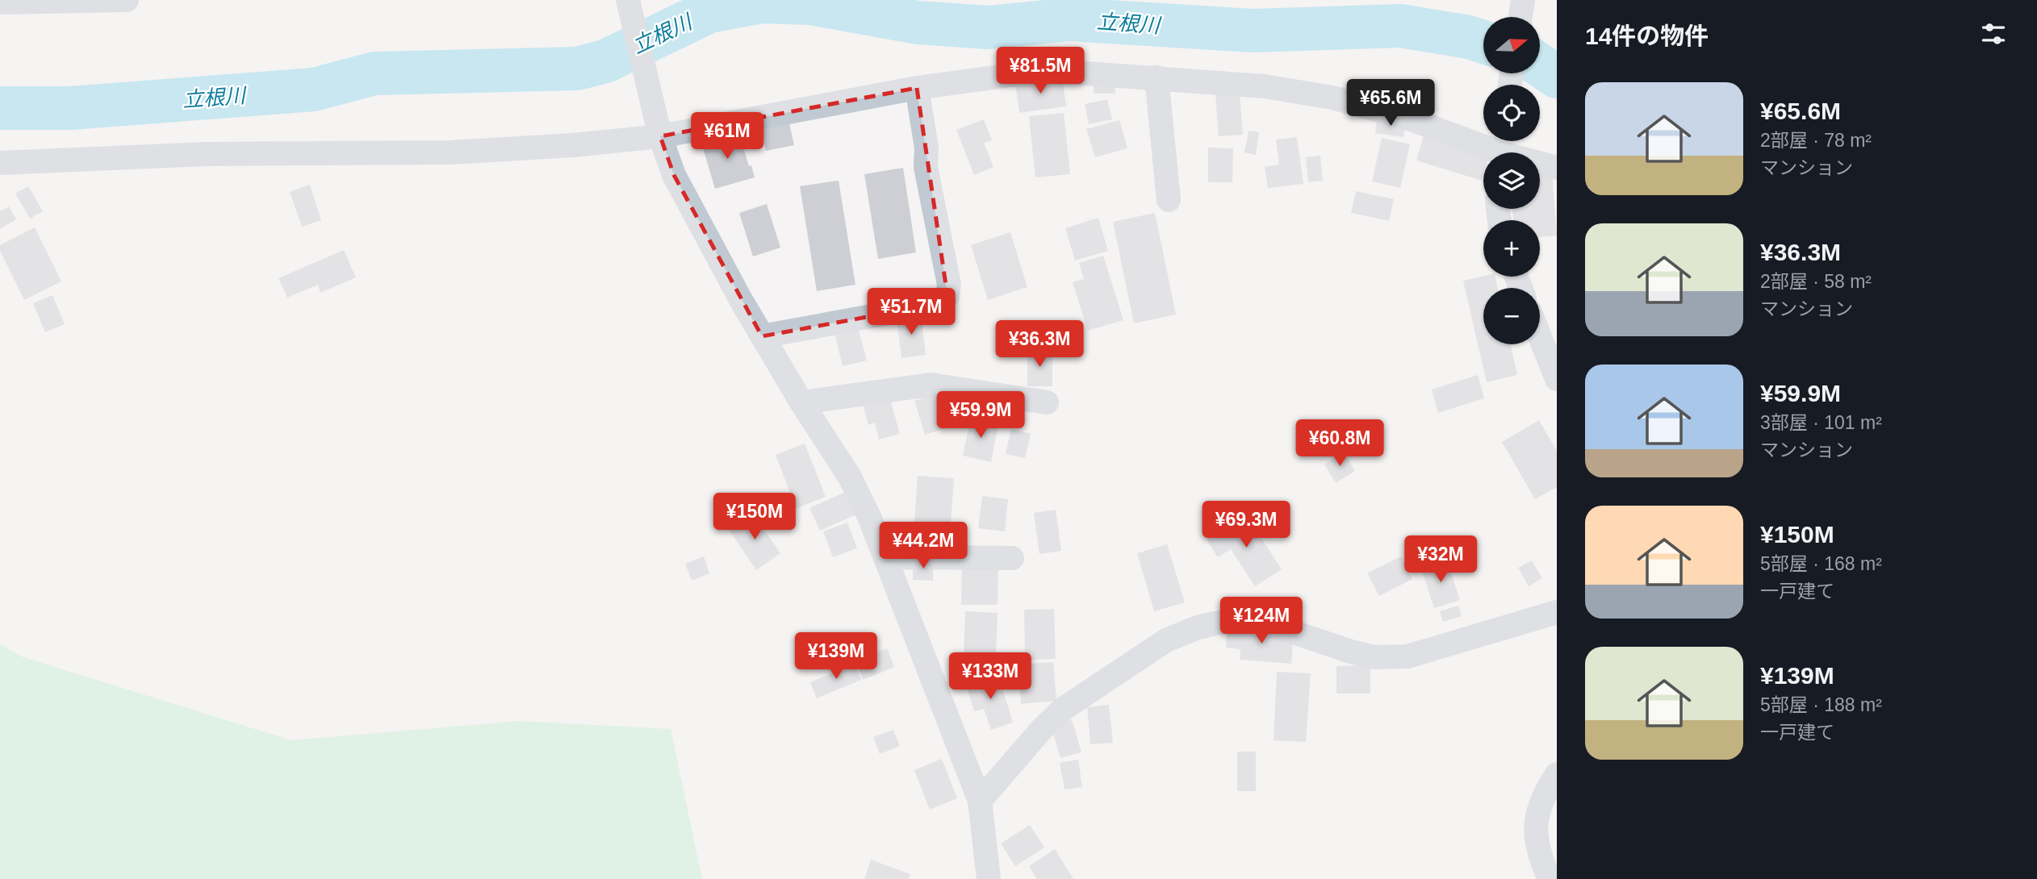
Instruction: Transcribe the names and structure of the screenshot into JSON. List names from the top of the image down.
{
  "water": ["立根川"],
  "north": "right",
  "page": {
    "heading": "14件の物件",
    "map_buttons": ["+", "−"],
    "price": [
      "¥81.5M",
      "¥65.6M",
      "¥61M",
      "¥51.7M",
      "¥36.3M",
      "¥59.9M",
      "¥60.8M",
      "¥150M",
      "¥69.3M",
      "¥44.2M",
      "¥32M",
      "¥124M",
      "¥139M",
      "¥133M"
    ],
    "list": [
      {
        "name": "¥65.6M",
        "note": "2部屋 · 78 m² · マンション"
      },
      {
        "name": "¥36.3M",
        "note": "2部屋 · 58 m² · マンション"
      },
      {
        "name": "¥59.9M",
        "note": "3部屋 · 101 m² · マンション"
      },
      {
        "name": "¥150M",
        "note": "5部屋 · 168 m² · 一戸建て"
      },
      {
        "name": "¥139M",
        "note": "5部屋 · 188 m² · 一戸建て"
      }
    ]
  }
}
